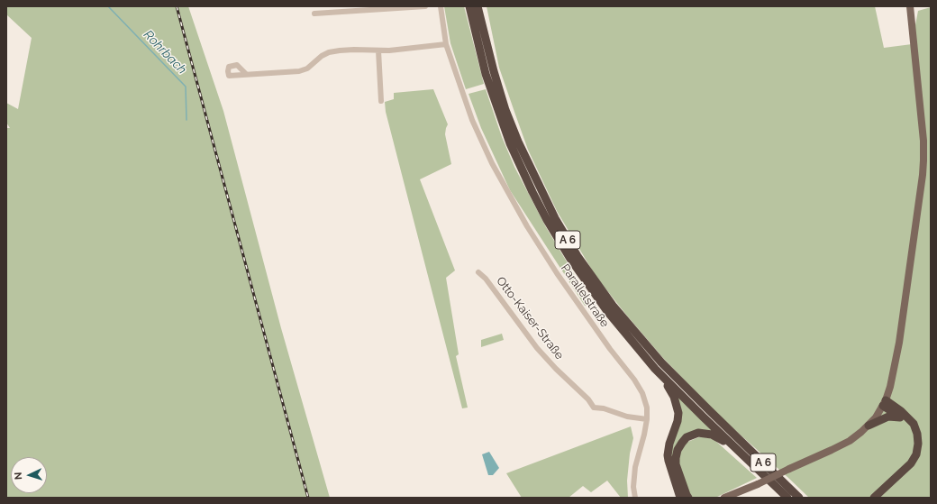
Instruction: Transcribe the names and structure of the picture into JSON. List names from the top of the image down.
{
  "streets": {
    "highway": ["A 6"],
    "street": ["Parallelstraße", "Otto-Kaiser-Straße"]
  },
  "crossings": [
    ["Parallelstraße", "Otto-Kaiser-Straße"]
  ],
  "water": ["Rohrbach"],
  "north": "left"
}
